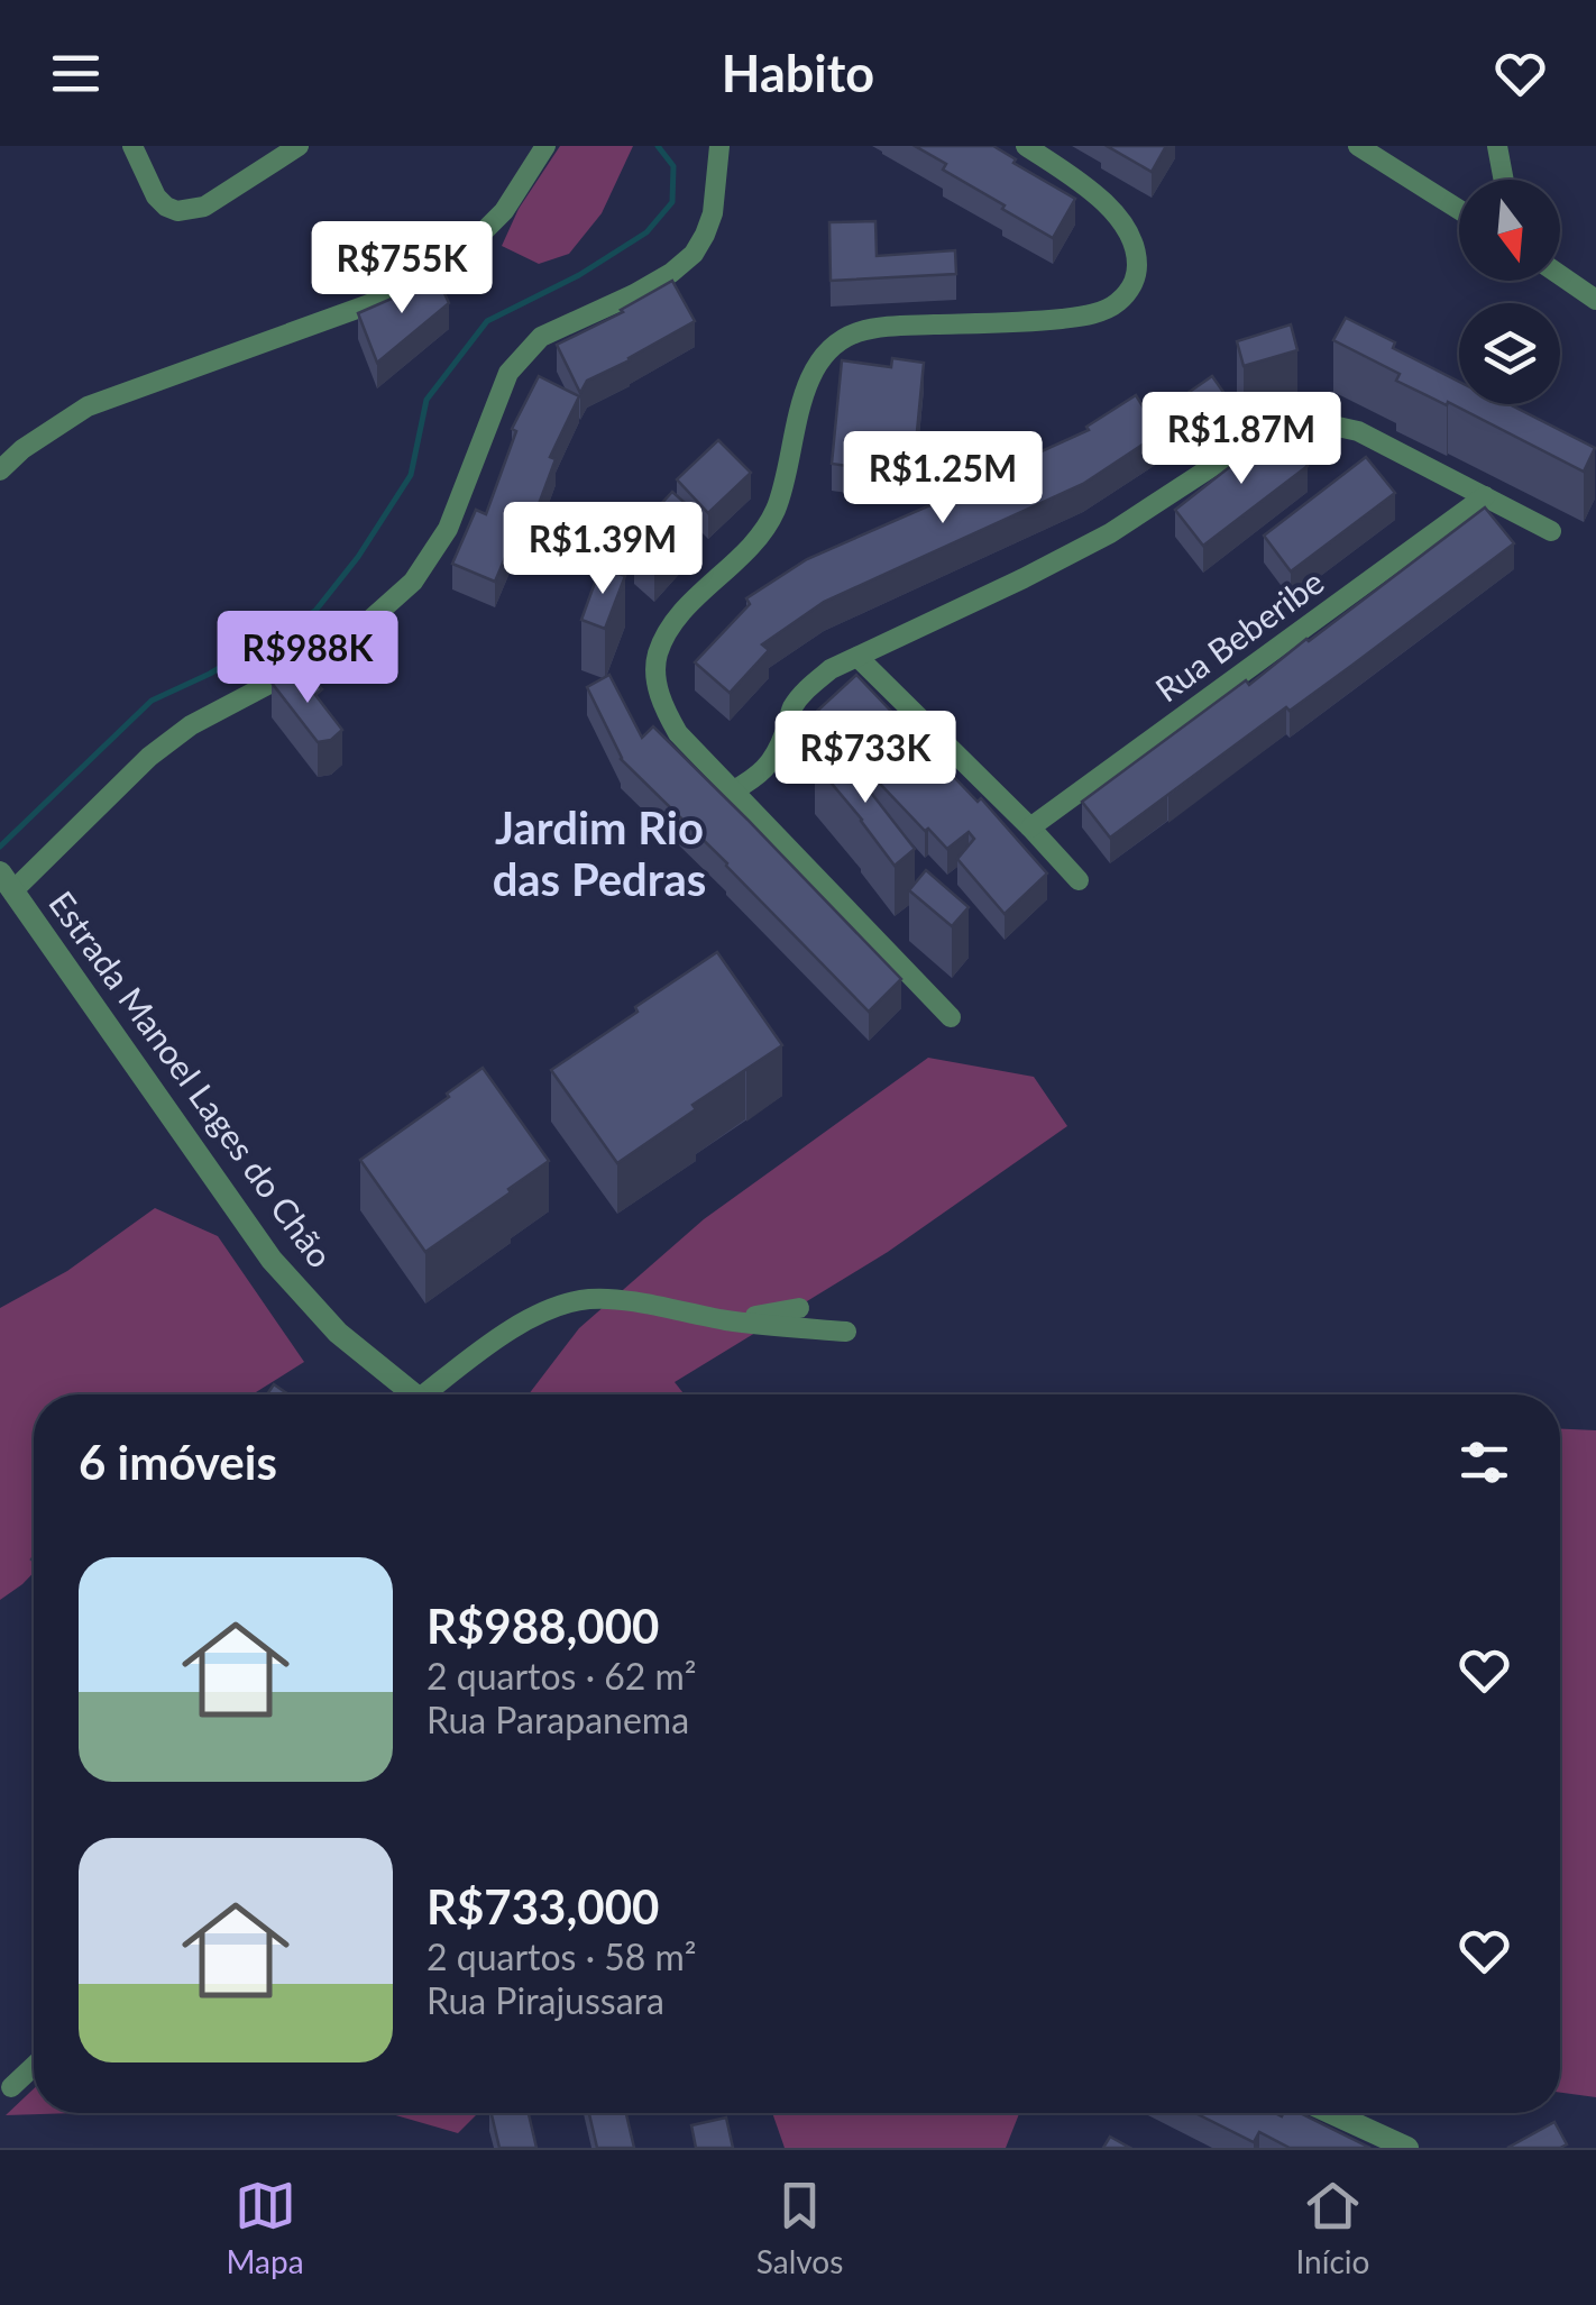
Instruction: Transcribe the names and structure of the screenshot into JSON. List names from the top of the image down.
{
  "streets": {
    "street": ["Rua Beberibe", "Estrada Manoel Lages do Chão"]
  },
  "districts": ["Jardim Rio das Pedras"],
  "north": "bottom",
  "page": {
    "header": "Habito",
    "price": [
      "R$755K",
      "R$1.87M",
      "R$1.25M",
      "R$1.39M",
      "R$988K",
      "R$733K"
    ],
    "heading": "6 imóveis",
    "list": [
      {
        "name": "R$988,000",
        "note": "2 quartos · 62 m² · Rua Parapanema"
      },
      {
        "name": "R$733,000",
        "note": "2 quartos · 58 m² · Rua Pirajussara"
      }
    ],
    "tabs": ["Mapa", "Salvos", "Início"]
  }
}
